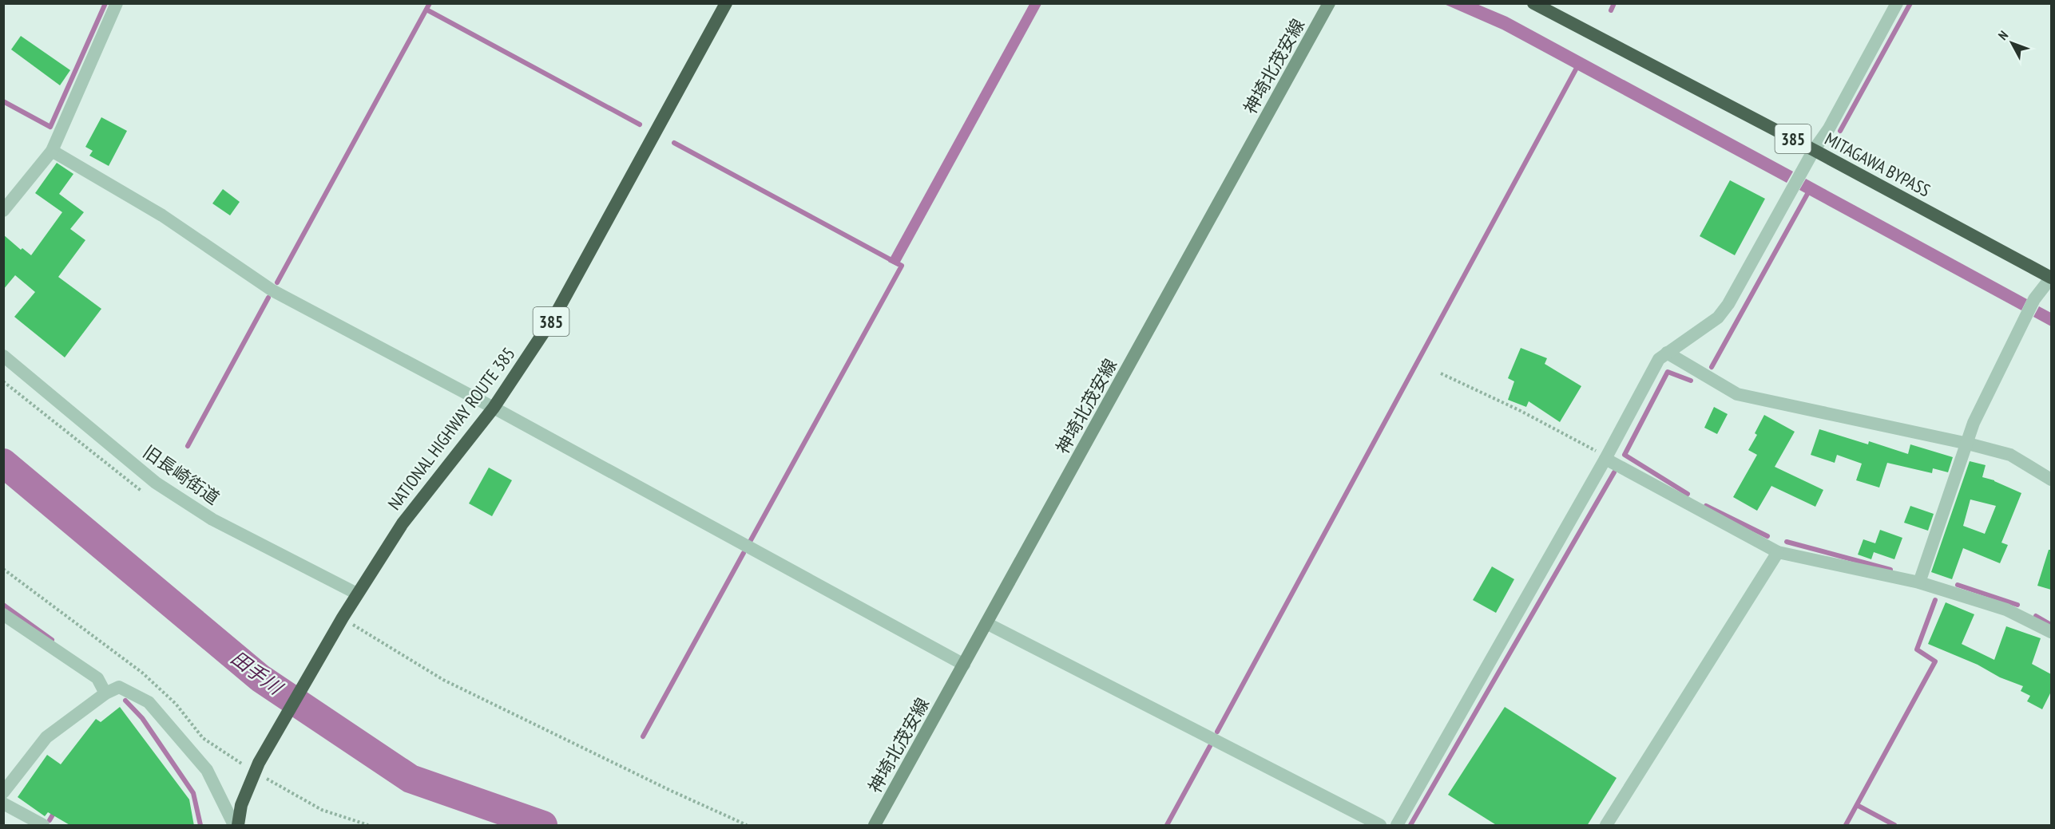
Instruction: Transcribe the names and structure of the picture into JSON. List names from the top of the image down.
{
  "streets": {
    "highway": ["385", "MITAGAWA BYPASS", "NATIONAL HIGHWAY ROUTE 385"],
    "main road": ["神埼北茂安線"],
    "street": ["旧長崎街道"]
  },
  "crossings": [
    ["NATIONAL HIGHWAY ROUTE 385", "旧長崎街道"]
  ],
  "water": ["田手川"],
  "north": "top left"
}
